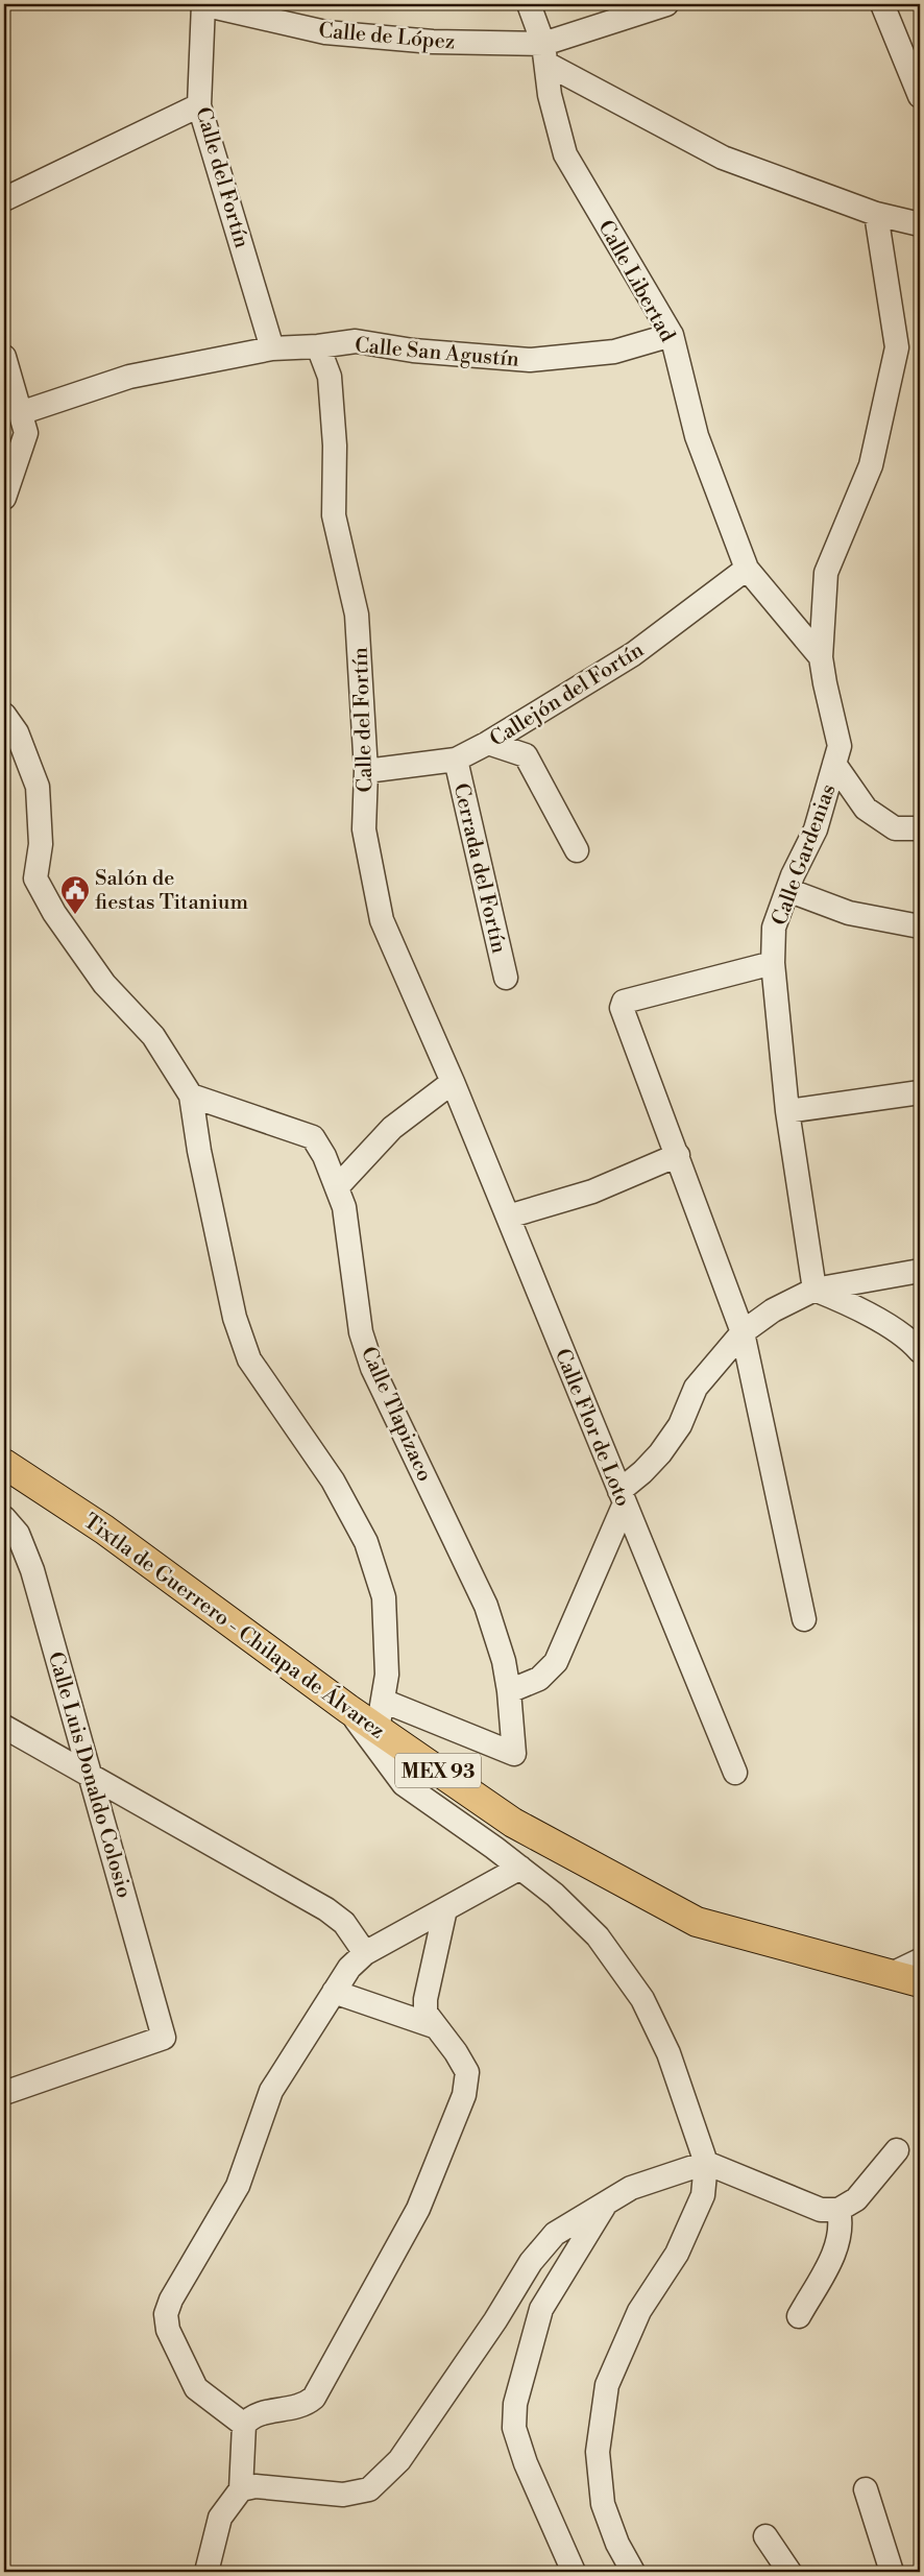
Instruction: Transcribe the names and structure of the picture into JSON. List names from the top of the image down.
{
  "streets": {
    "main road": ["Tixtla de Guerrero - Chilapa de Álvarez", "MEX 93"],
    "street": [
      "Calle de López",
      "Calle del Fortín",
      "Calle Libertad",
      "Calle San Agustín",
      "Callejón del Fortín",
      "Calle Gardenias",
      "Cerrada del Fortín",
      "Calle Tlapizaco",
      "Calle Flor de Loto",
      "Calle Luis Donaldo Colosio"
    ]
  },
  "crossings": [
    ["Calle de López", "Calle del Fortín"],
    ["Calle de López", "Calle Libertad"],
    ["Calle del Fortín", "Calle San Agustín"],
    ["Calle del Fortín", "Callejón del Fortín"],
    ["Calle del Fortín", "Calle Flor de Loto"],
    ["Calle Libertad", "Calle San Agustín"],
    ["Calle Libertad", "Callejón del Fortín"],
    ["Calle Libertad", "Calle Gardenias"],
    ["Callejón del Fortín", "Cerrada del Fortín"]
  ],
  "places": {
    "public building": ["Salón de fiestas Titanium"]
  }
}
